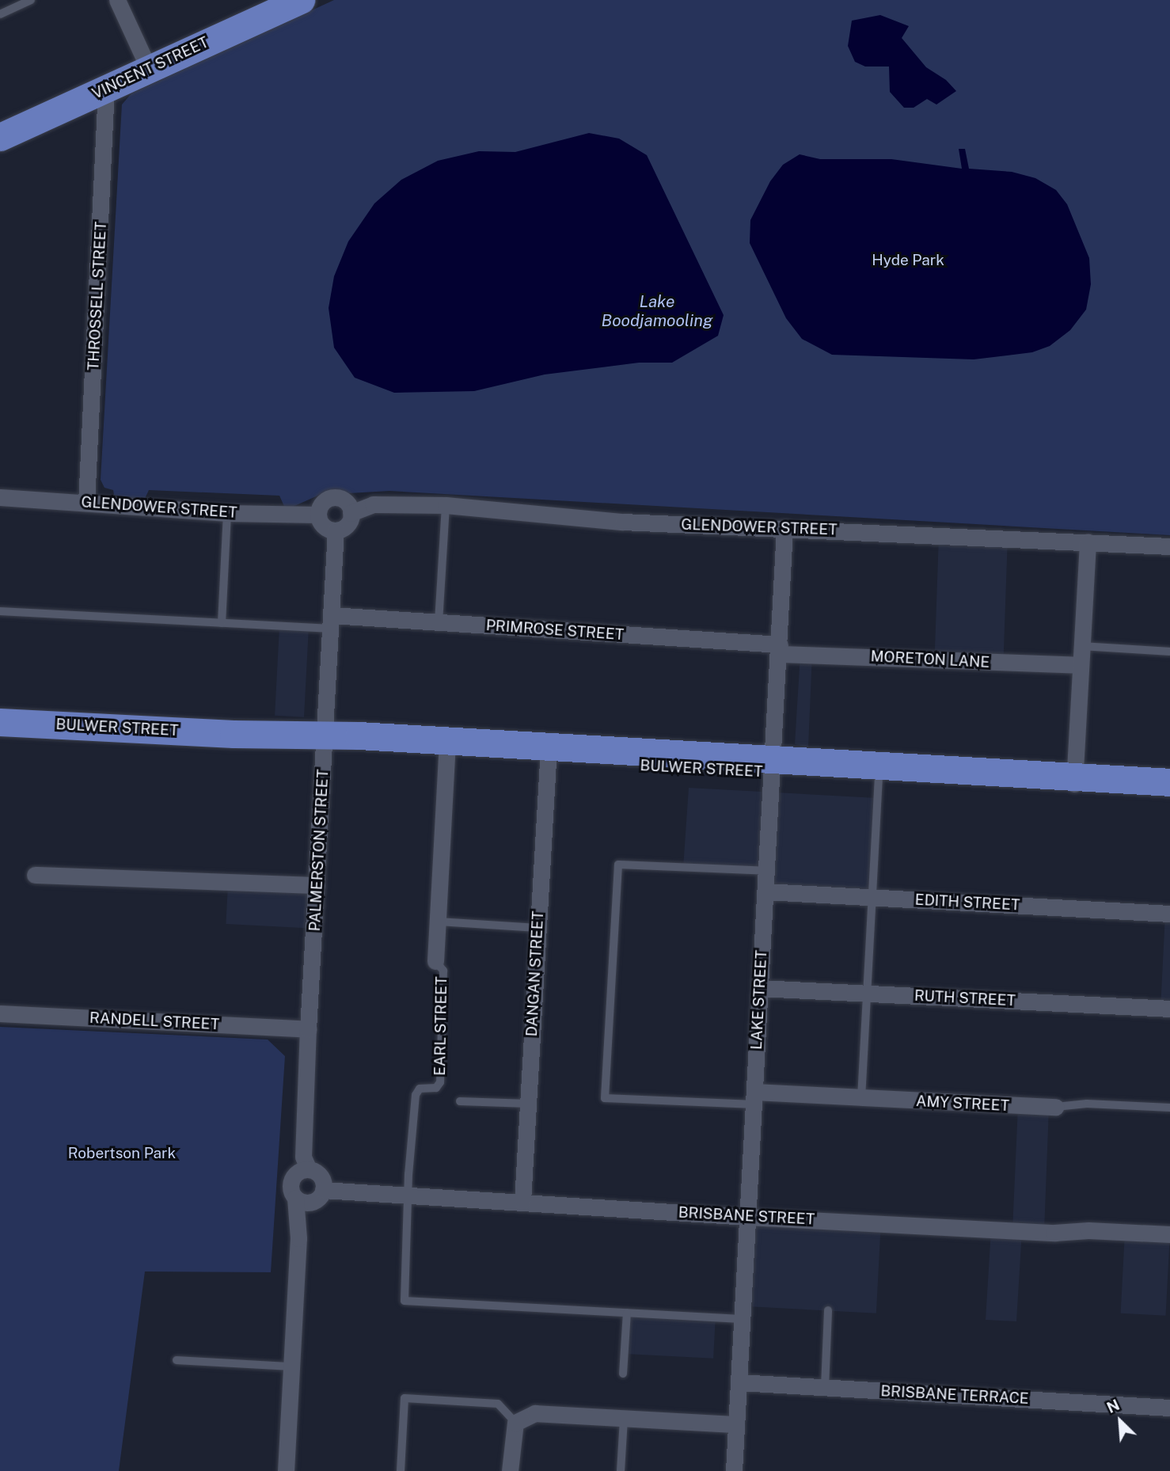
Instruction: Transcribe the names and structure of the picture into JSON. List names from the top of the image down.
{
  "streets": {
    "main road": ["VINCENT STREET", "BULWER STREET"],
    "street": [
      "THROSSELL STREET",
      "GLENDOWER STREET",
      "PRIMROSE STREET",
      "MORETON LANE",
      "PALMERSTON STREET",
      "EDITH STREET",
      "DANGAN STREET",
      "RUTH STREET",
      "LAKE STREET",
      "RANDELL STREET",
      "EARL STREET",
      "AMY STREET",
      "BRISBANE STREET",
      "BRISBANE TERRACE"
    ]
  },
  "crossings": [
    ["VINCENT STREET", "THROSSELL STREET"],
    ["THROSSELL STREET", "GLENDOWER STREET"],
    ["GLENDOWER STREET", "PALMERSTON STREET"],
    ["GLENDOWER STREET", "LAKE STREET"],
    ["PRIMROSE STREET", "MORETON LANE"],
    ["PRIMROSE STREET", "PALMERSTON STREET"],
    ["PRIMROSE STREET", "LAKE STREET"],
    ["MORETON LANE", "LAKE STREET"],
    ["BULWER STREET", "PALMERSTON STREET"],
    ["BULWER STREET", "DANGAN STREET"],
    ["BULWER STREET", "LAKE STREET"],
    ["BULWER STREET", "EARL STREET"],
    ["PALMERSTON STREET", "RANDELL STREET"],
    ["PALMERSTON STREET", "BRISBANE STREET"],
    ["EDITH STREET", "LAKE STREET"],
    ["DANGAN STREET", "BRISBANE STREET"],
    ["RUTH STREET", "LAKE STREET"],
    ["LAKE STREET", "AMY STREET"],
    ["LAKE STREET", "BRISBANE STREET"],
    ["LAKE STREET", "BRISBANE TERRACE"],
    ["EARL STREET", "BRISBANE STREET"]
  ],
  "water": ["Lake Boodjamooling"],
  "parks": ["Hyde Park", "Robertson Park"],
  "north": "top left"
}
